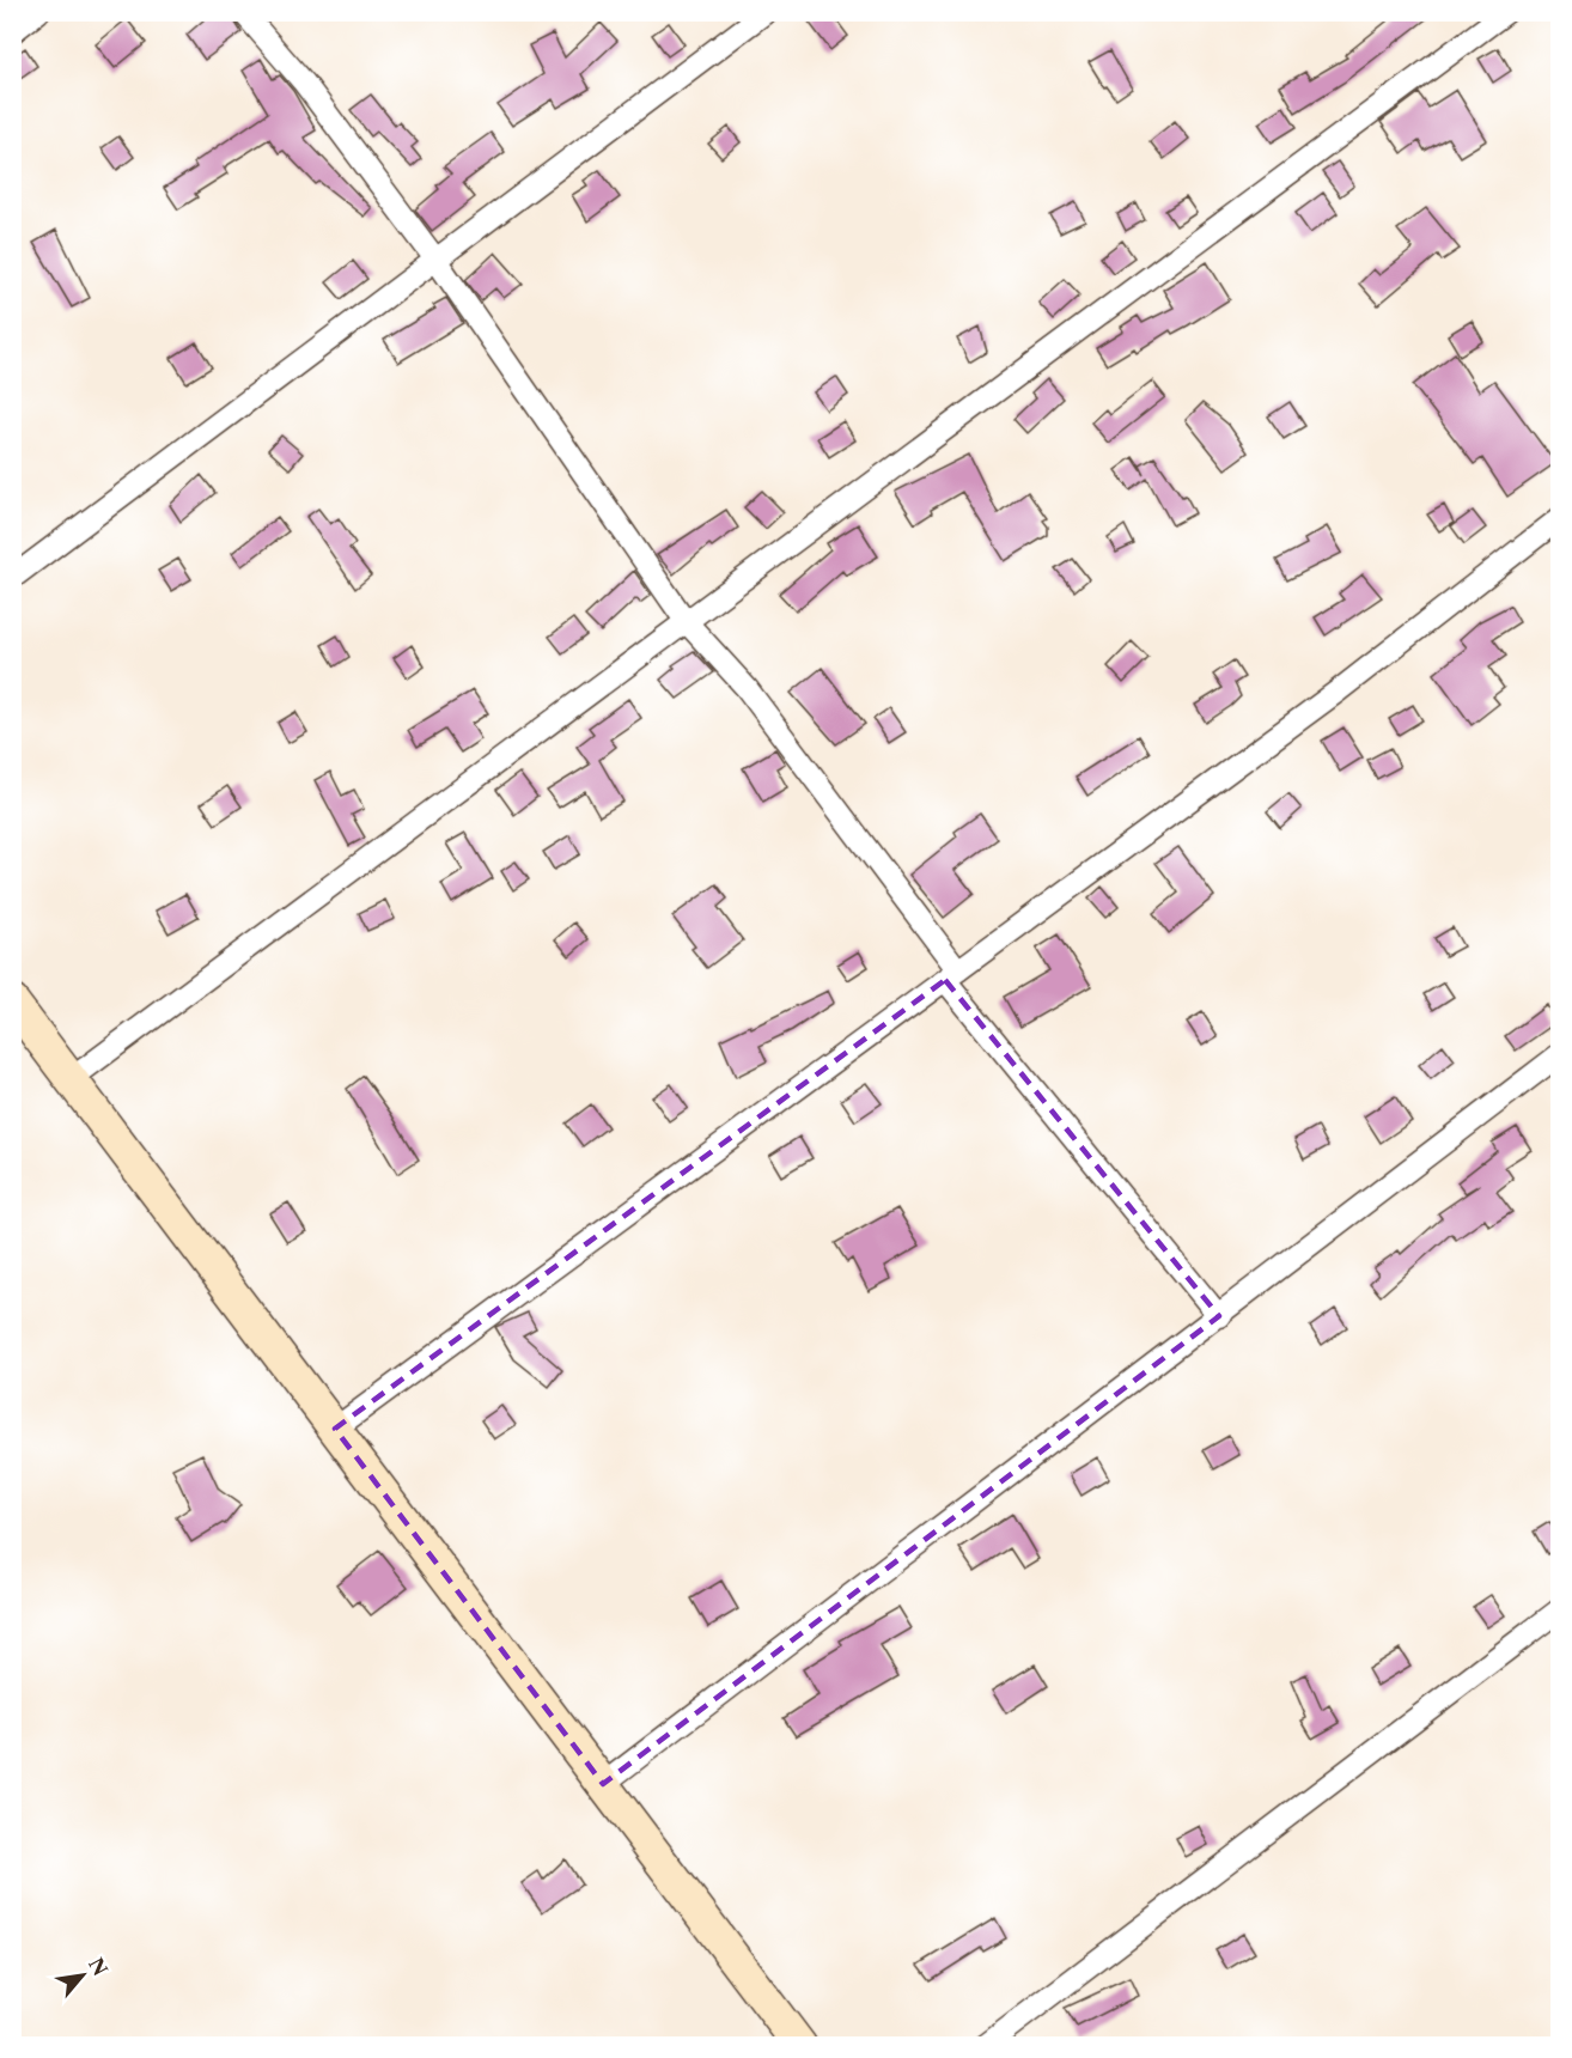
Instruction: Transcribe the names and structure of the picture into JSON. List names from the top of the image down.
{
  "north": "top right"
}
